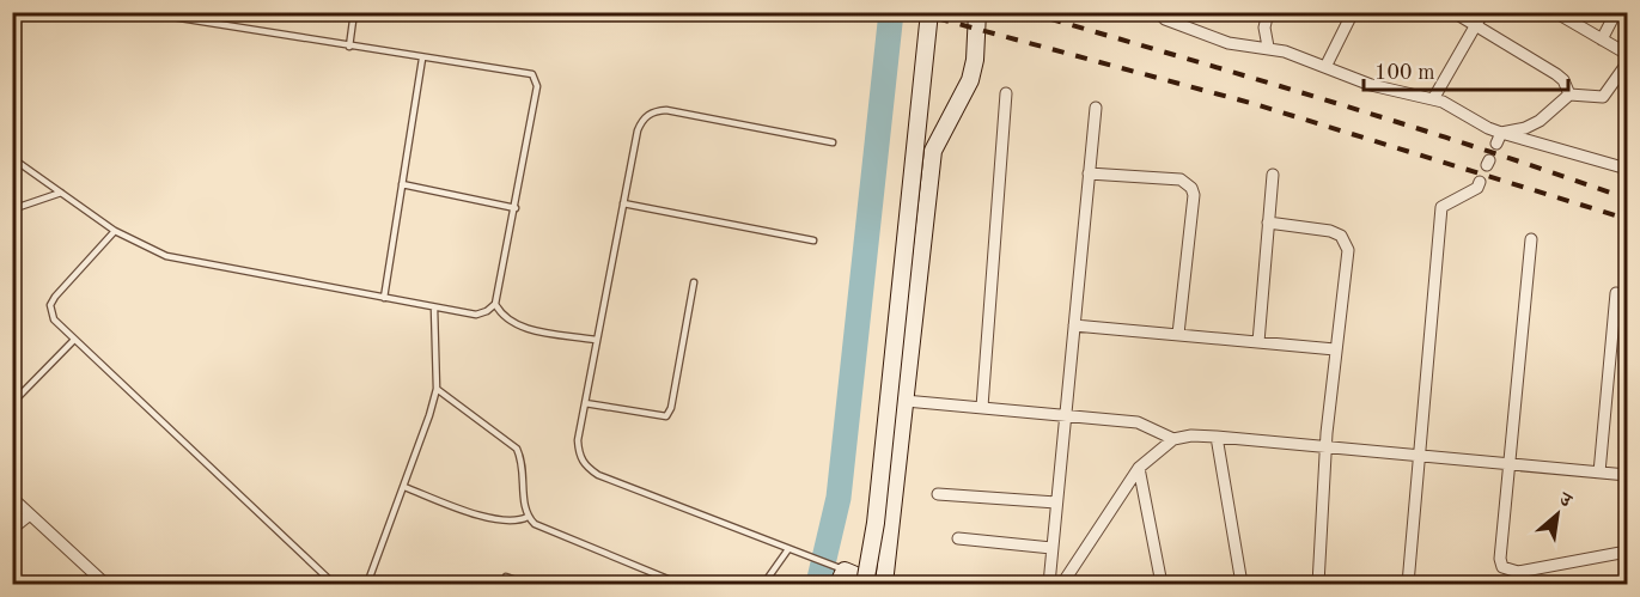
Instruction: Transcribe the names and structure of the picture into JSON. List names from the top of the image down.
{
  "scale_bar": "100 m",
  "north": "top right"
}
